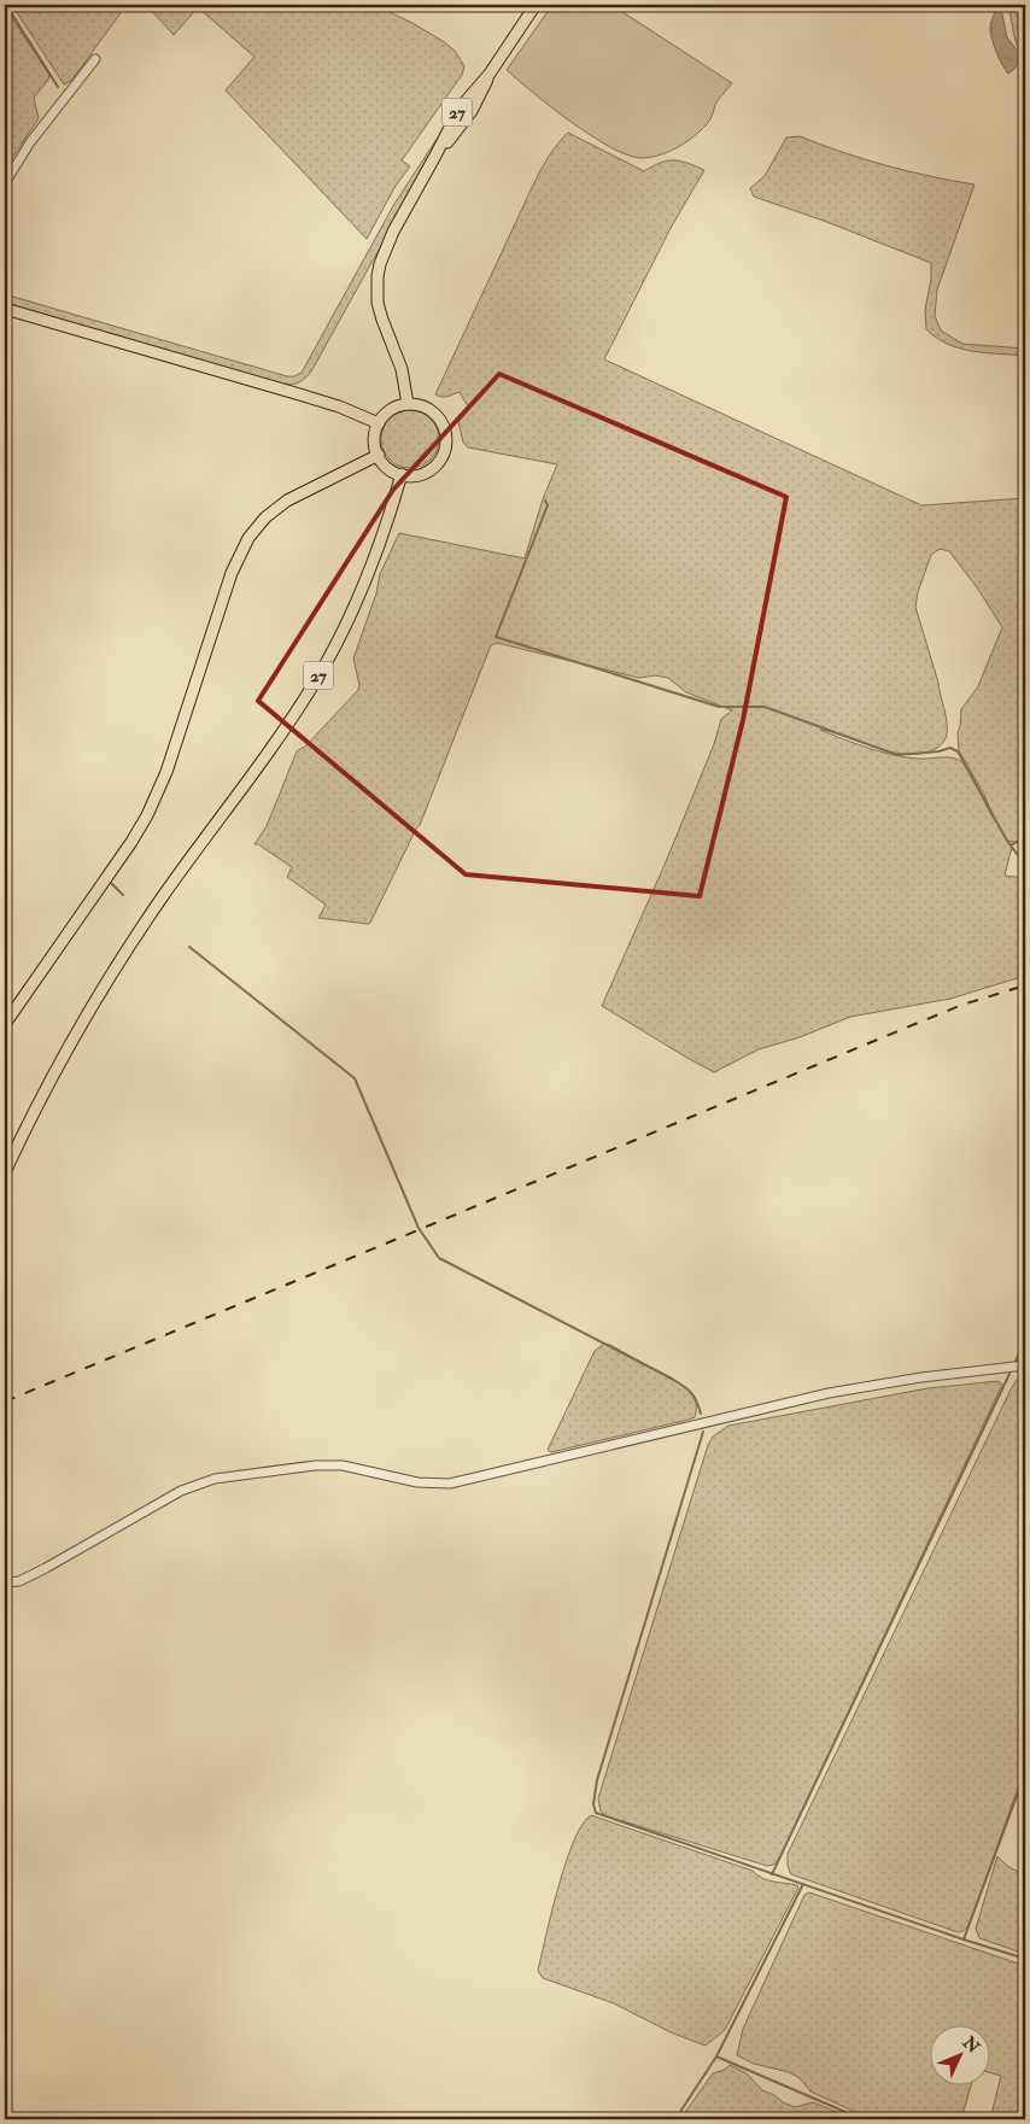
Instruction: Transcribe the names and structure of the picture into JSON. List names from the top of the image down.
{
  "streets": {
    "main road": ["27"]
  },
  "north": "top right"
}
